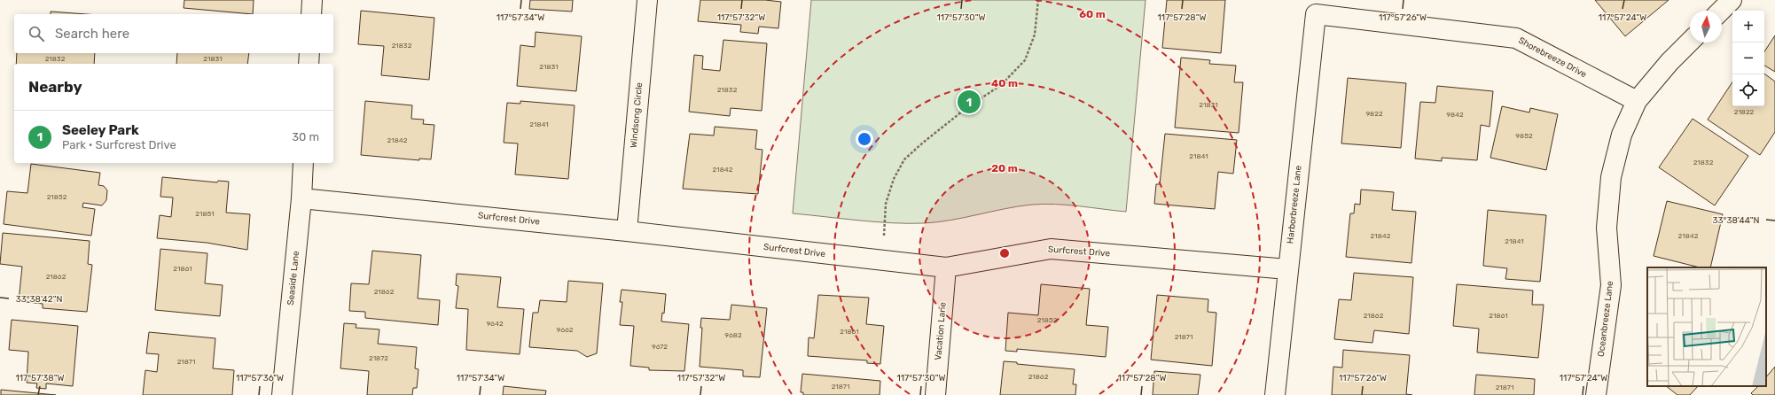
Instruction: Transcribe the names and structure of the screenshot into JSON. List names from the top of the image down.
{
  "streets": {
    "street": [
      "Shorebreeze Drive",
      "Windsong Circle",
      "Harborbreeze Lane",
      "Surfcrest Drive",
      "Seaside Lane",
      "Oceanbreeze Lane",
      "Vacation Lane"
    ]
  },
  "crossings": [
    ["Shorebreeze Drive", "Harborbreeze Lane"],
    ["Shorebreeze Drive", "Oceanbreeze Lane"],
    ["Windsong Circle", "Surfcrest Drive"],
    ["Harborbreeze Lane", "Surfcrest Drive"],
    ["Surfcrest Drive", "Seaside Lane"],
    ["Surfcrest Drive", "Vacation Lane"]
  ],
  "house_numbers": [
    "21832",
    "21832",
    "21831",
    "21831",
    "21832",
    "21831",
    "21822",
    "9822",
    "9842",
    "21841",
    "9852",
    "21842",
    "21841",
    "21832",
    "21842",
    "21852",
    "21851",
    "21842",
    "21842",
    "21841",
    "21861",
    "21862",
    "21862",
    "21862",
    "21861",
    "21852",
    "9642",
    "9662",
    "21861",
    "9682",
    "21871",
    "9672",
    "21872",
    "21871",
    "21862",
    "21871",
    "21871"
  ],
  "north": "top",
  "page": {
    "map_buttons": ["+", "−"],
    "search": "Search here",
    "heading": "Nearby",
    "pins": "1",
    "list": [
      {
        "mark": "1",
        "name": "Seeley Park",
        "note": "Park · Surfcrest Drive",
        "value": "30 m"
      }
    ]
  },
  "coordinates": [
    "117°57'34\"W",
    "117°57'32\"W",
    "117°57'30\"W",
    "117°57'28\"W",
    "117°57'26\"W",
    "117°57'24\"W",
    "33°38'44\"N",
    "33°38'42\"N",
    "117°57'38\"W",
    "117°57'36\"W"
  ],
  "rings": ["60 m", "40 m", "20 m"]
}
